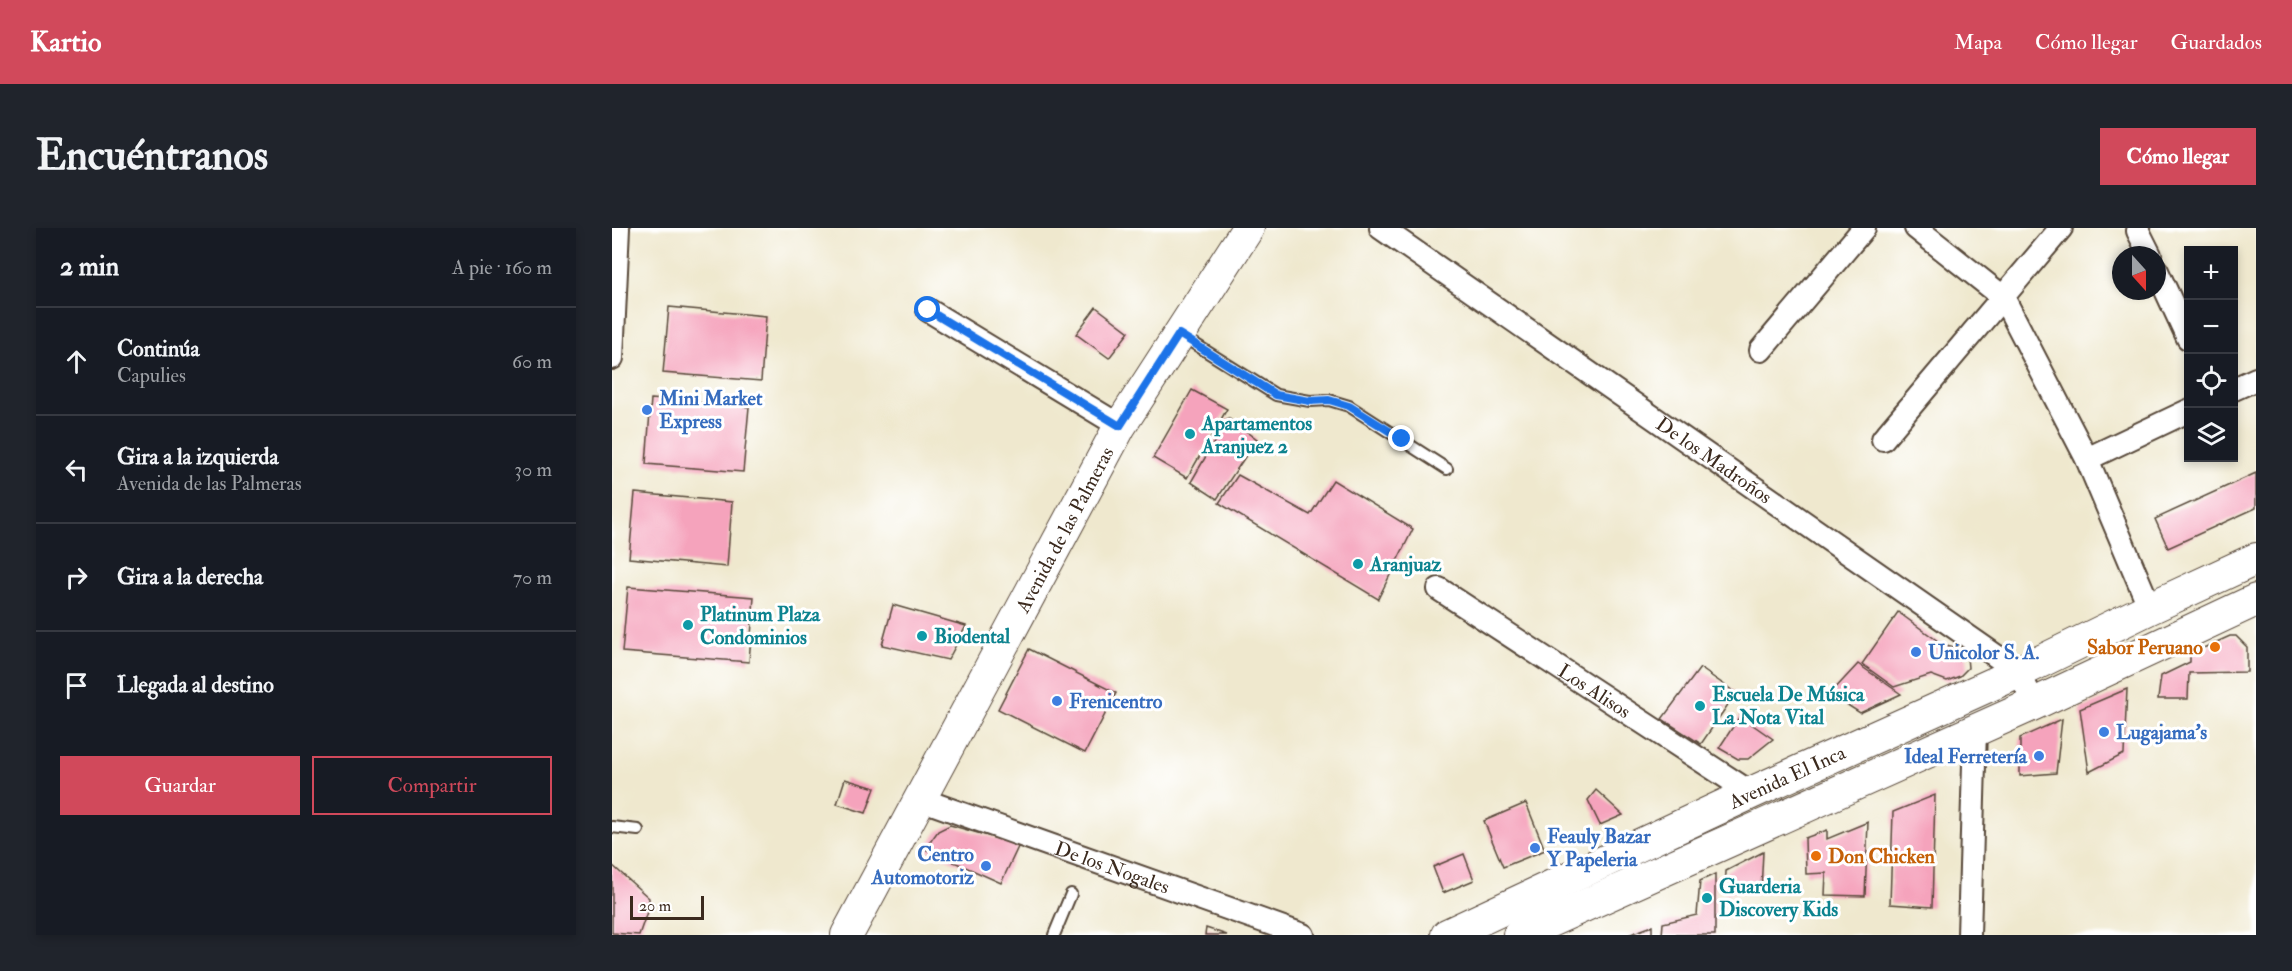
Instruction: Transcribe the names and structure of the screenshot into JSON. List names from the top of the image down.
{
  "streets": {
    "main road": ["Avenida de las Palmeras", "Avenida El Inca"],
    "street": ["De los Madroños", "Los Alisos", "De los Nogales"]
  },
  "crossings": [
    ["De los Madroños", "Avenida El Inca"],
    ["Avenida de las Palmeras", "De los Nogales"],
    ["Los Alisos", "Avenida El Inca"]
  ],
  "places": [
    "Mini Market Express",
    "Apartamentos Aranjuez 2",
    "Aranjuaz",
    "Platinum Plaza Condominios",
    "Biodental",
    "Sabor Peruano",
    "Unicolor S. A.",
    "Frenicentro",
    "Escuela De Música La Nota Vital",
    "Lugajama's",
    "Ideal Ferretería",
    "Feauly Bazar Y Papeleria",
    "Don Chicken",
    "Centro Automotoriz",
    "Guarderia Discovery Kids"
  ],
  "scale_bar": "20 m",
  "north": "bottom",
  "page": {
    "header": "Kartio",
    "nav": ["Mapa", "Cómo llegar", "Guardados"],
    "buttons": [
      "Cómo llegar",
      ["Guardar", "Compartir"]
    ],
    "title": "Encuéntranos",
    "heading": ["2 min", "A pie · 160 m"],
    "map_buttons": ["+", "−"],
    "list": [
      ["Continúa", "Capulies", "60 m"],
      ["Gira a la izquierda", "Avenida de las Palmeras", "30 m"],
      ["Gira a la derecha", "70 m"],
      "Llegada al destino"
    ],
    "scale": "20 m"
  }
}
